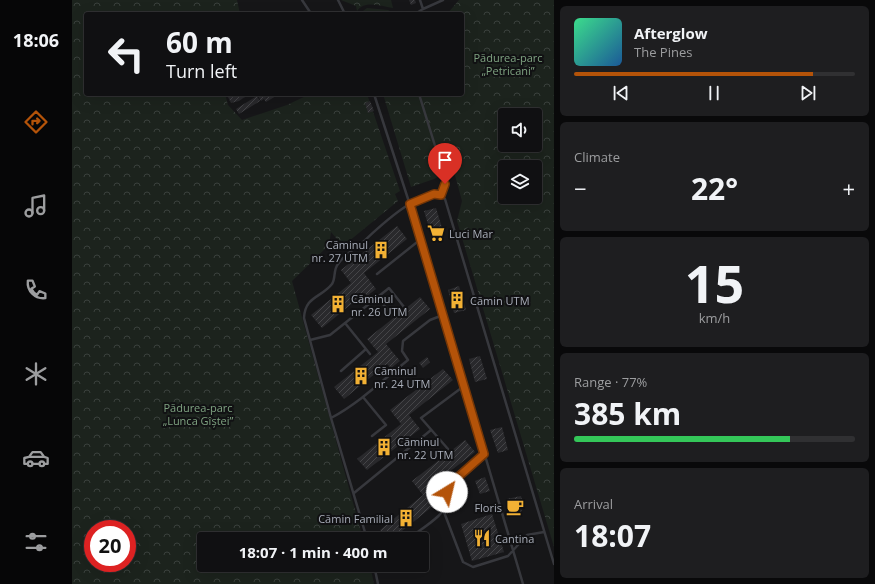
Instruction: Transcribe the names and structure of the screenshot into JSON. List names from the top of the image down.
{
  "parks": ["Pădurea-parc „Petricani”", "Pădurea-parc „Lunca Gîștei”"],
  "places": {
    "supermarket": ["Luci Mar"],
    "building": [
      "Căminul nr. 27 UTM",
      "Cămin UTM",
      "Căminul nr. 26 UTM",
      "Căminul nr. 24 UTM",
      "Căminul nr. 22 UTM",
      "Cămin Familial"
    ],
    "cafe": ["Floris"],
    "restaurant": ["Cantina"]
  },
  "page": {
    "tabs": "18:06",
    "turn": ["60 m", "Turn left"],
    "song": ["Afterglow", "The Pines"],
    "tile": [
      "Climate",
      ["15", "km/h"],
      ["Range · 77%", "385 km"],
      ["Arrival", "18:07"]
    ],
    "heat": ["−", "22°", "+"],
    "limit": "20",
    "trip": "18:07 · 1 min · 400 m"
  }
}
